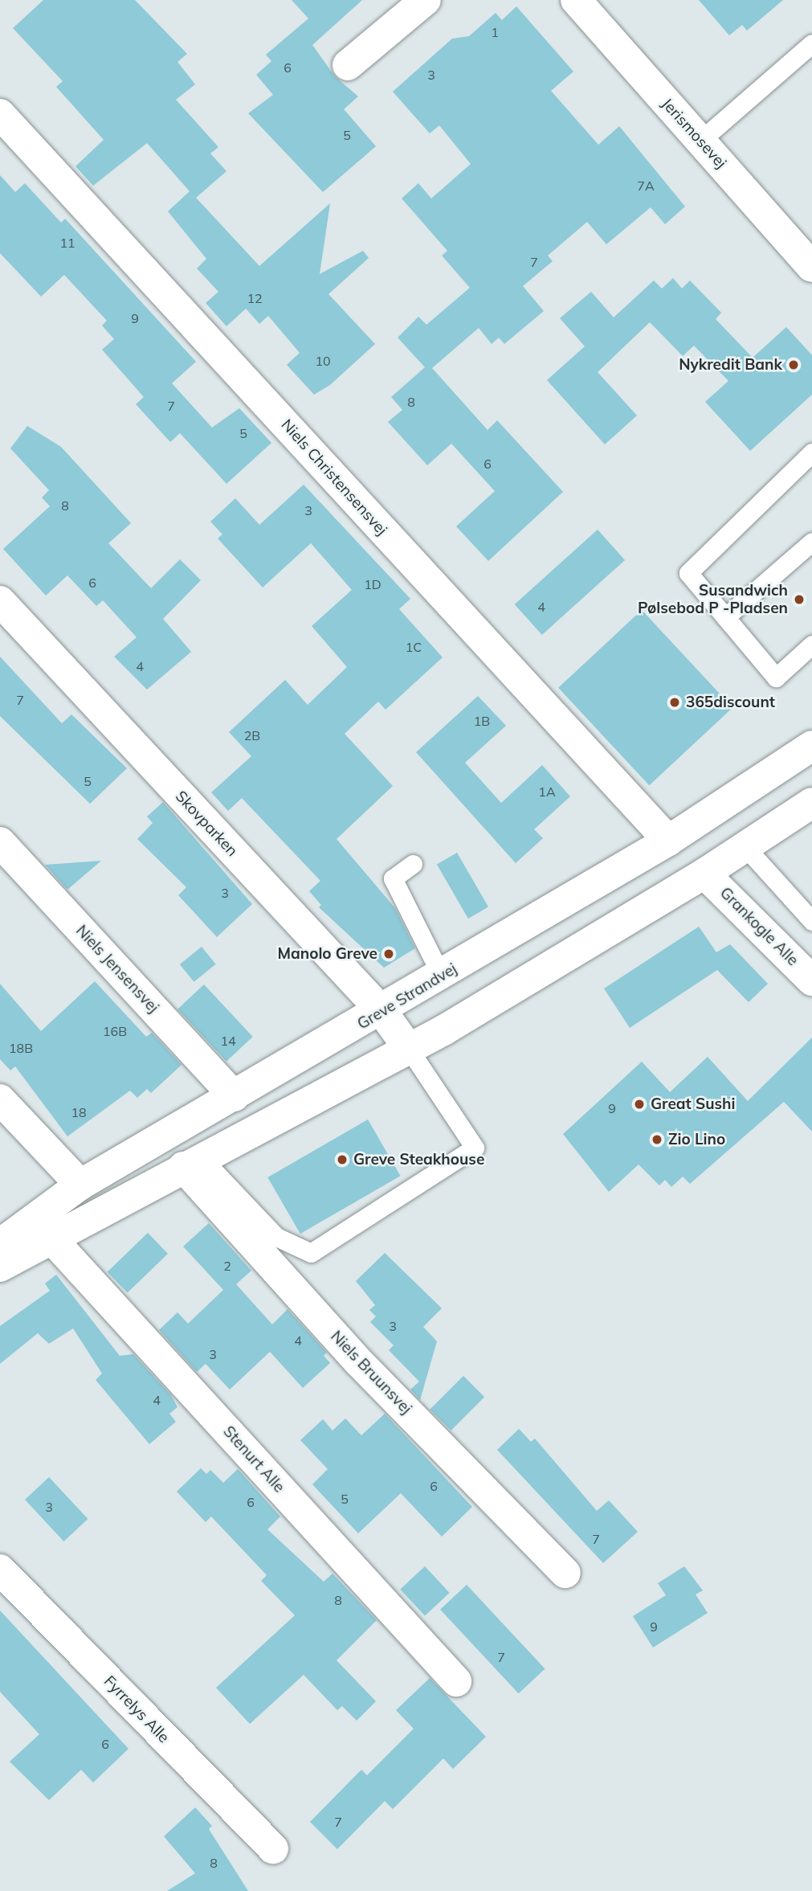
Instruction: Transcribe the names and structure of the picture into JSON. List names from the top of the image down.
{
  "streets": {
    "street": [
      "Jerismosevej",
      "Niels Christensensvej",
      "Skovparken",
      "Grankogle Alle",
      "Niels Jensensvej",
      "Greve Strandvej",
      "Niels Bruunsvej",
      "Stenurt Alle",
      "Fyrrelys Alle"
    ]
  },
  "crossings": [
    ["Niels Christensensvej", "Greve Strandvej"],
    ["Skovparken", "Greve Strandvej"],
    ["Niels Jensensvej", "Greve Strandvej"]
  ],
  "places": [
    "Nykredit Bank",
    "Susandwich Pølsebod P -Pladsen",
    "365discount",
    "Manolo Greve",
    "Great Sushi",
    "Zio Lino",
    "Greve Steakhouse"
  ],
  "house_numbers": [
    "1",
    "6",
    "3",
    "5",
    "7A",
    "11",
    "7",
    "12",
    "9",
    "10",
    "8",
    "7",
    "5",
    "6",
    "8",
    "3",
    "6",
    "1D",
    "4",
    "1C",
    "4",
    "7",
    "1B",
    "2B",
    "5",
    "1A",
    "3",
    "16B",
    "14",
    "18B",
    "9",
    "18",
    "2",
    "3",
    "4",
    "3",
    "4",
    "6",
    "5",
    "6",
    "3",
    "7",
    "8",
    "9",
    "7",
    "6",
    "7",
    "8"
  ]
}
